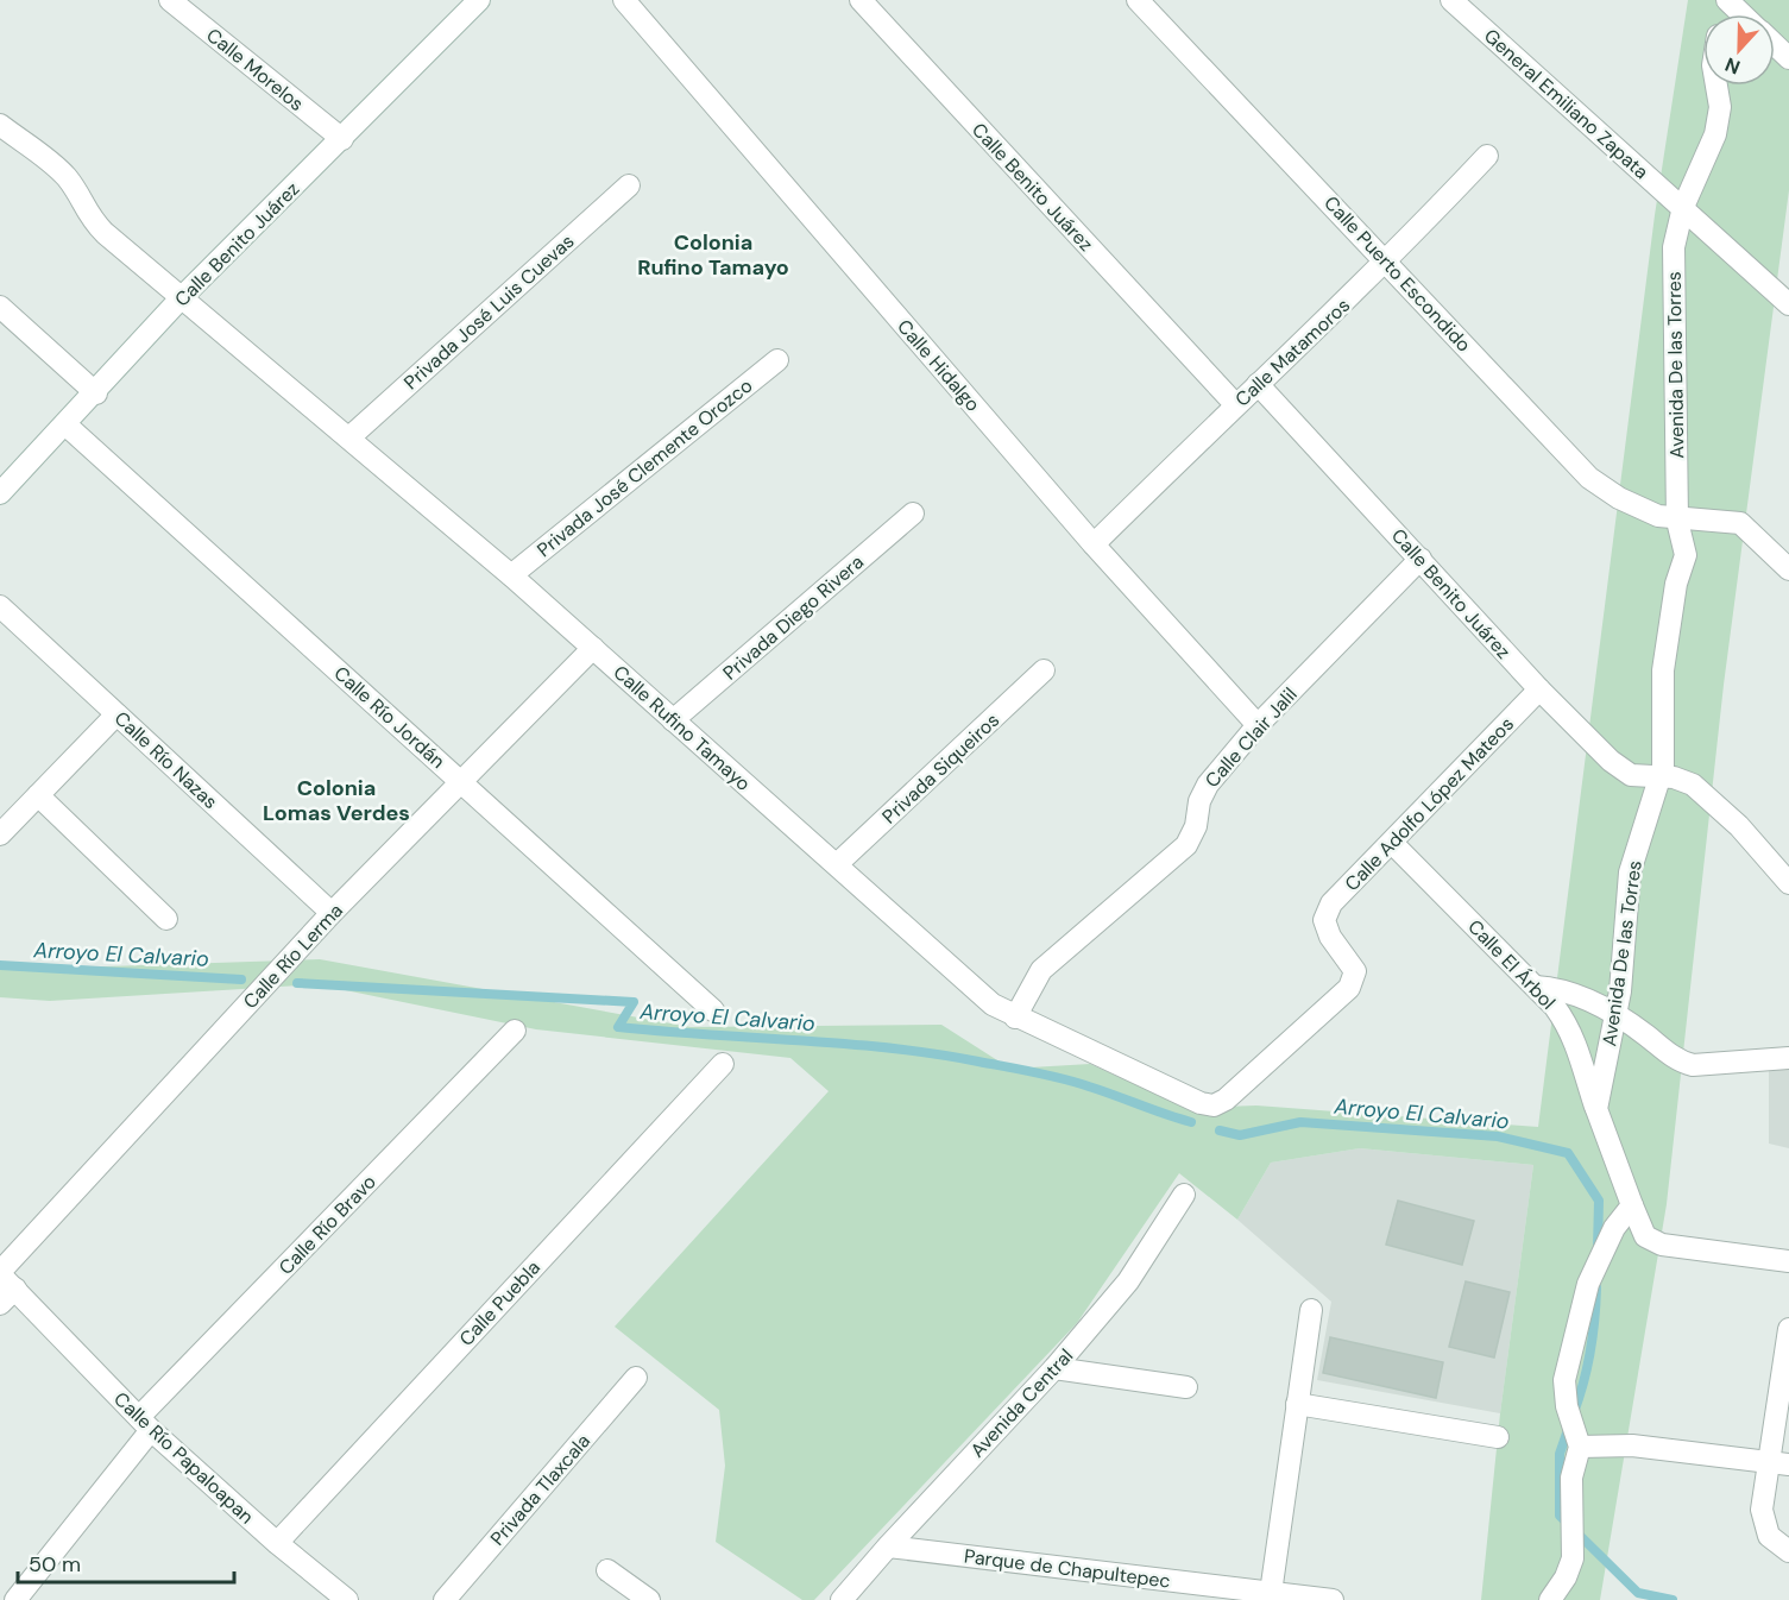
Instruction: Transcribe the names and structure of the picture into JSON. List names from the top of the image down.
{
  "streets": {
    "street": [
      "Calle Morelos",
      "General Emiliano Zapata",
      "Calle Benito Juárez",
      "Calle Puerto Escondido",
      "Privada José Luis Cuevas",
      "Calle Matamoros",
      "Calle Hidalgo",
      "Avenida De las Torres",
      "Privada José Clemente Orozco",
      "Privada Diego Rivera",
      "Calle Río Jordán",
      "Calle Rufino Tamayo",
      "Calle Clair Jalil",
      "Calle Río Nazas",
      "Privada Siqueiros",
      "Calle Adolfo López Mateos",
      "Calle Río Lerma",
      "Calle El Árbol",
      "Calle Río Bravo",
      "Calle Puebla",
      "Avenida Central",
      "Calle Río Papaloapan",
      "Privada Tlaxcala",
      "Parque de Chapultepec"
    ]
  },
  "crossings": [
    ["Calle Morelos", "Calle Benito Juárez"],
    ["General Emiliano Zapata", "Avenida De las Torres"],
    ["Calle Benito Juárez", "Calle Matamoros"],
    ["Calle Benito Juárez", "Avenida De las Torres"],
    ["Calle Benito Juárez", "Calle Río Jordán"],
    ["Calle Benito Juárez", "Calle Rufino Tamayo"],
    ["Calle Benito Juárez", "Calle Clair Jalil"],
    ["Calle Benito Juárez", "Calle Adolfo López Mateos"],
    ["Calle Puerto Escondido", "Calle Matamoros"],
    ["Calle Puerto Escondido", "Avenida De las Torres"],
    ["Privada José Luis Cuevas", "Calle Rufino Tamayo"],
    ["Calle Matamoros", "Calle Hidalgo"],
    ["Calle Hidalgo", "Calle Clair Jalil"],
    ["Avenida De las Torres", "Calle El Árbol"],
    ["Privada José Clemente Orozco", "Calle Rufino Tamayo"],
    ["Privada Diego Rivera", "Calle Rufino Tamayo"],
    ["Calle Río Jordán", "Calle Río Lerma"],
    ["Calle Rufino Tamayo", "Calle Clair Jalil"],
    ["Calle Rufino Tamayo", "Privada Siqueiros"],
    ["Calle Rufino Tamayo", "Calle Adolfo López Mateos"],
    ["Calle Rufino Tamayo", "Calle Río Lerma"],
    ["Calle Río Nazas", "Calle Río Lerma"],
    ["Calle Adolfo López Mateos", "Calle El Árbol"],
    ["Calle Río Lerma", "Calle Río Papaloapan"],
    ["Calle Río Bravo", "Calle Río Papaloapan"],
    ["Calle Puebla", "Calle Río Papaloapan"],
    ["Avenida Central", "Parque de Chapultepec"]
  ],
  "districts": ["Colonia Rufino Tamayo", "Colonia Lomas Verdes"],
  "water": ["Arroyo El Calvario"],
  "scale_bar": "50 m",
  "north": "bottom"
}
